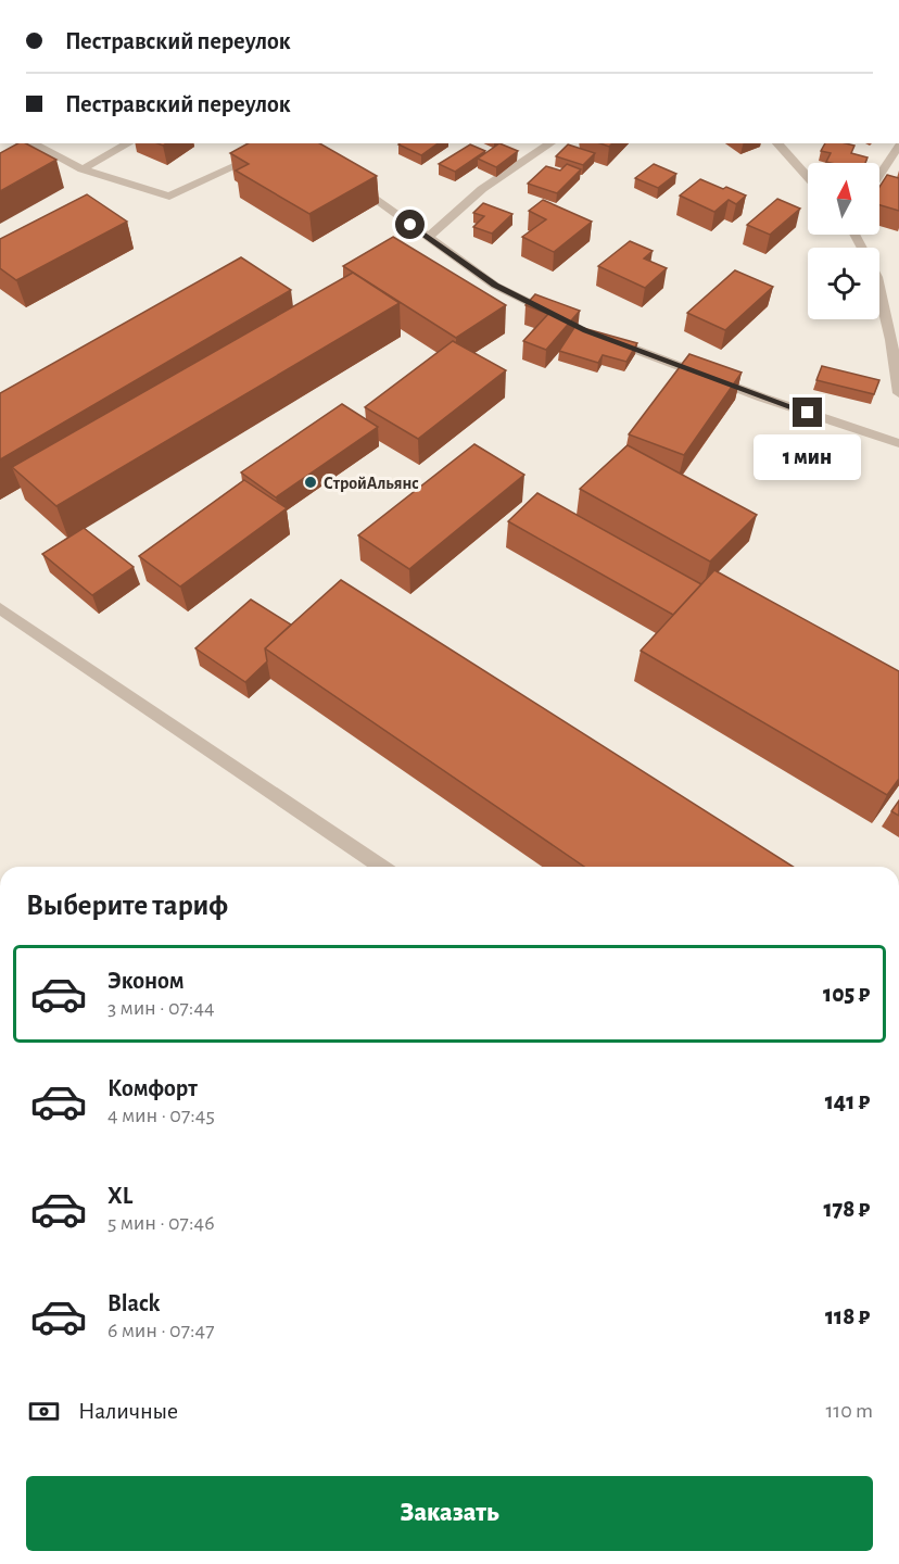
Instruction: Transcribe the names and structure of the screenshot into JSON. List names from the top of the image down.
{
  "places": ["СтройАльянс"],
  "north": "top",
  "page": {
    "banner": ["Пестравский переулок", "Пестравский переулок"],
    "bubble": "1 мин",
    "heading": "Выберите тариф",
    "list": [
      {
        "name": "Эконом",
        "note": "3 мин · 07:44",
        "value": "105 ₽"
      },
      {
        "name": "Комфорт",
        "note": "4 мин · 07:45",
        "value": "141 ₽"
      },
      {
        "name": "XL",
        "note": "5 мин · 07:46",
        "value": "178 ₽"
      },
      {
        "name": "Black",
        "note": "6 мин · 07:47",
        "value": "118 ₽"
      }
    ],
    "pay": ["Наличные", "110 m"],
    "buttons": "Заказать"
  }
}
